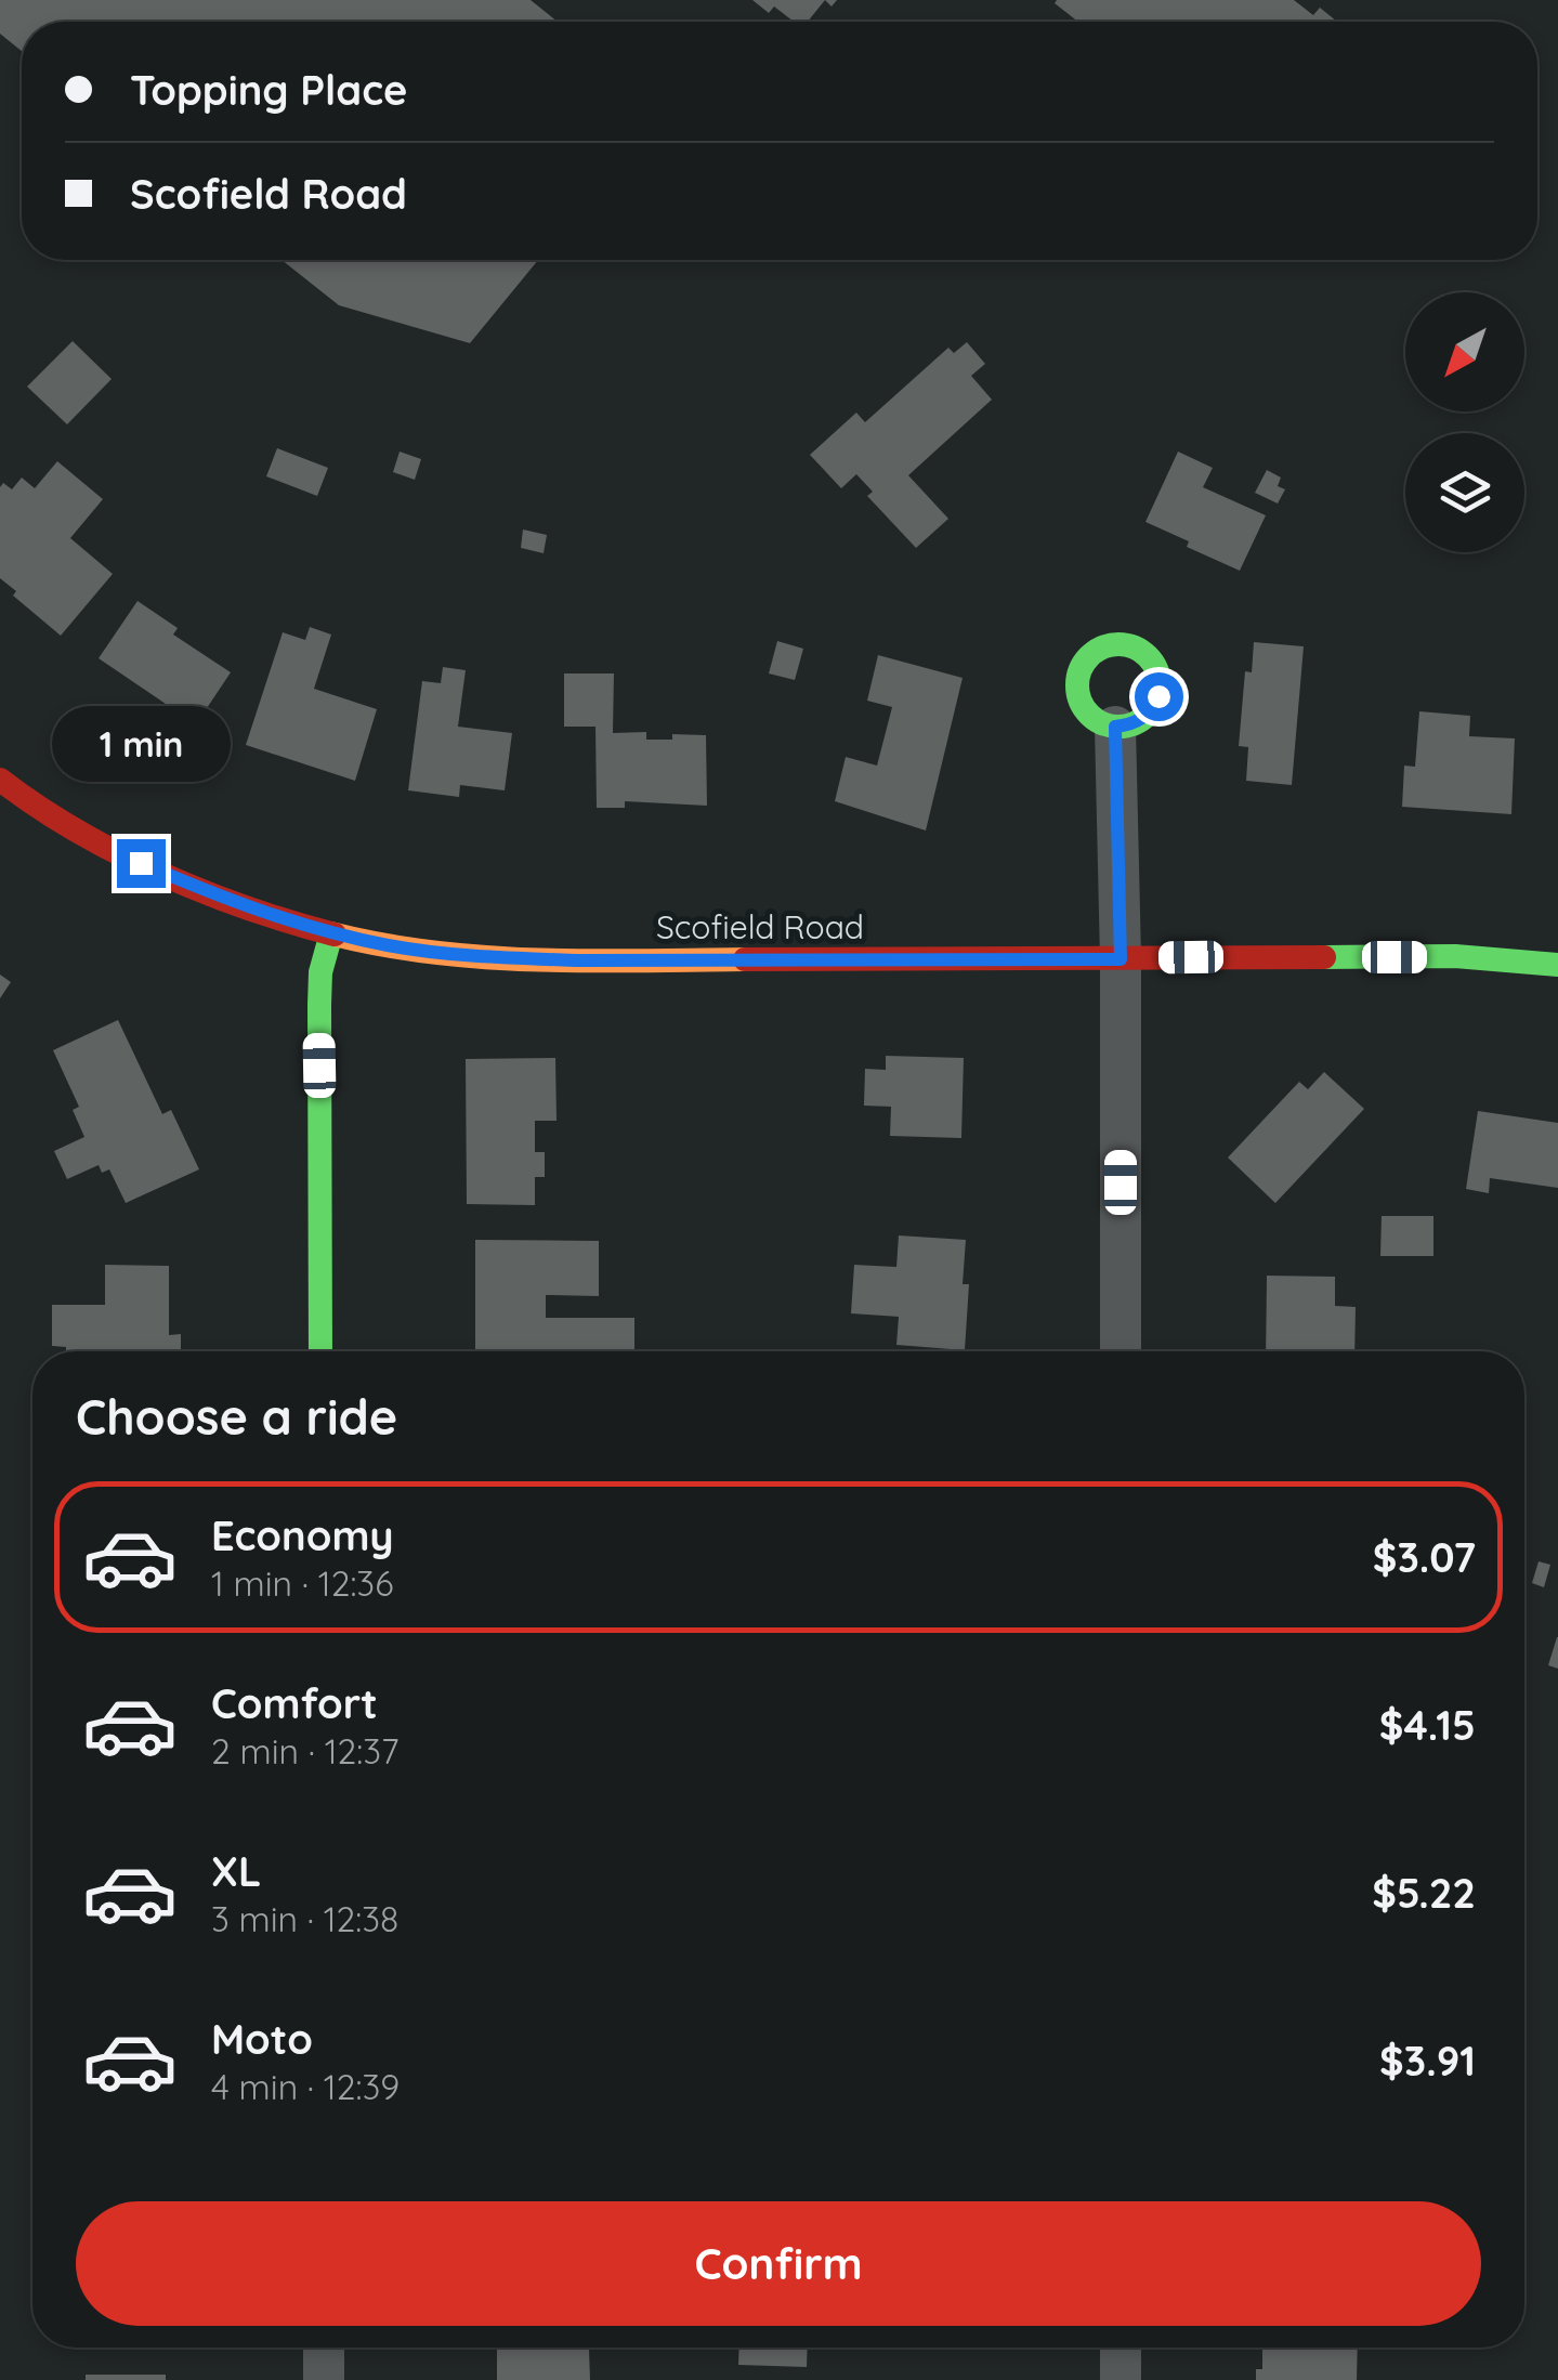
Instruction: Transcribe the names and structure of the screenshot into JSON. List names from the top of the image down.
{
  "streets": {
    "street": ["Scofield Road"]
  },
  "north": "bottom left",
  "page": {
    "banner": ["Topping Place", "Scofield Road"],
    "bubble": "1 min",
    "heading": "Choose a ride",
    "list": [
      {
        "name": "Economy",
        "note": "1 min · 12:36",
        "value": "$3.07"
      },
      {
        "name": "Comfort",
        "note": "2 min · 12:37",
        "value": "$4.15"
      },
      {
        "name": "XL",
        "note": "3 min · 12:38",
        "value": "$5.22"
      },
      {
        "name": "Moto",
        "note": "4 min · 12:39",
        "value": "$3.91"
      }
    ],
    "buttons": "Confirm"
  }
}
